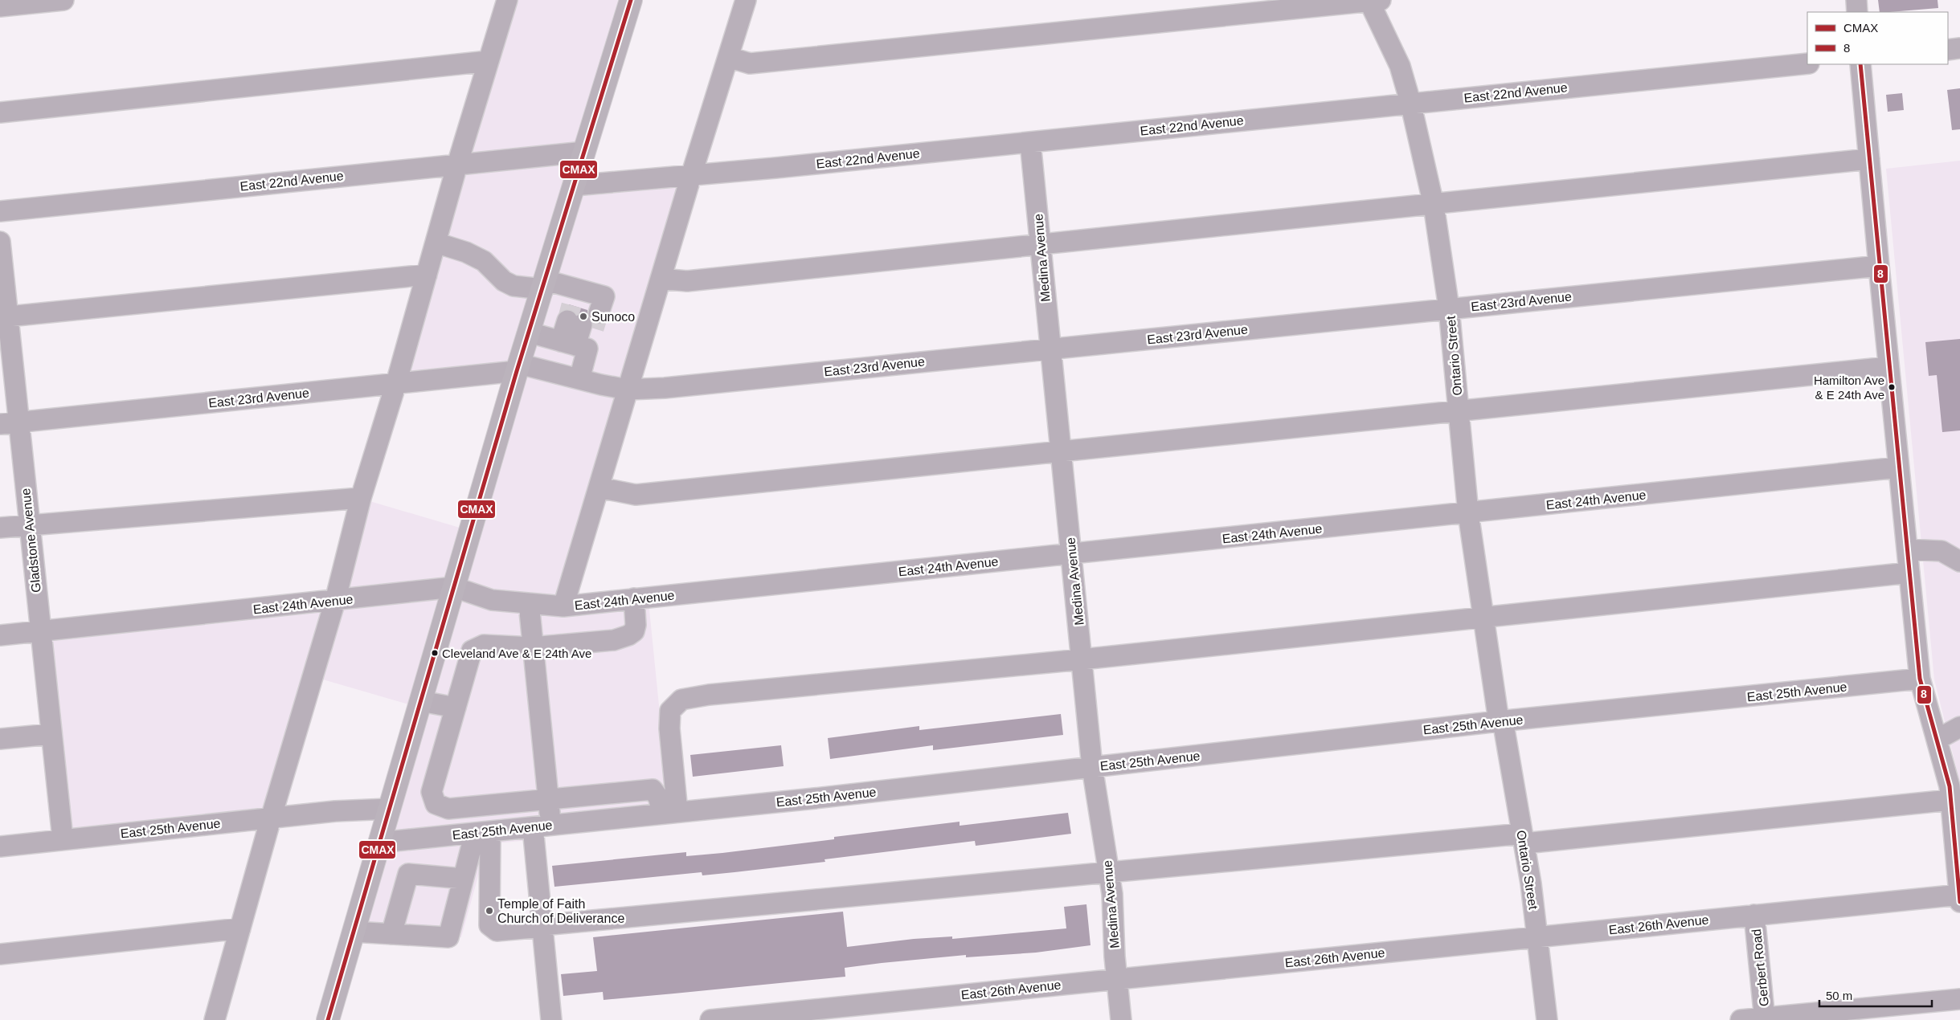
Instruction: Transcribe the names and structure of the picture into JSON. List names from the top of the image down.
{
  "streets": {
    "street": [
      "East 22nd Avenue",
      "Medina Avenue",
      "East 23rd Avenue",
      "Ontario Street",
      "East 24th Avenue",
      "Gladstone Avenue",
      "East 25th Avenue",
      "East 26th Avenue",
      "Gerbert Road"
    ]
  },
  "crossings": [
    ["East 22nd Avenue", "Medina Avenue"],
    ["East 22nd Avenue", "Ontario Street"],
    ["Medina Avenue", "East 23rd Avenue"],
    ["Medina Avenue", "East 24th Avenue"],
    ["Medina Avenue", "East 25th Avenue"],
    ["Medina Avenue", "East 26th Avenue"],
    ["East 23rd Avenue", "Ontario Street"],
    ["East 23rd Avenue", "Gladstone Avenue"],
    ["Ontario Street", "East 24th Avenue"],
    ["Ontario Street", "East 25th Avenue"],
    ["Ontario Street", "East 26th Avenue"],
    ["East 24th Avenue", "Gladstone Avenue"],
    ["Gladstone Avenue", "East 25th Avenue"],
    ["East 26th Avenue", "Gerbert Road"]
  ],
  "places": [
    "Sunoco",
    "Hamilton Ave & E 24th Ave",
    "Cleveland Ave & E 24th Ave",
    "Temple of Faith Church of Deliverance"
  ],
  "lines": ["transit line CMAX", "transit line 8"],
  "legend": ["CMAX", "8"],
  "scale_bar": "50 m"
}
